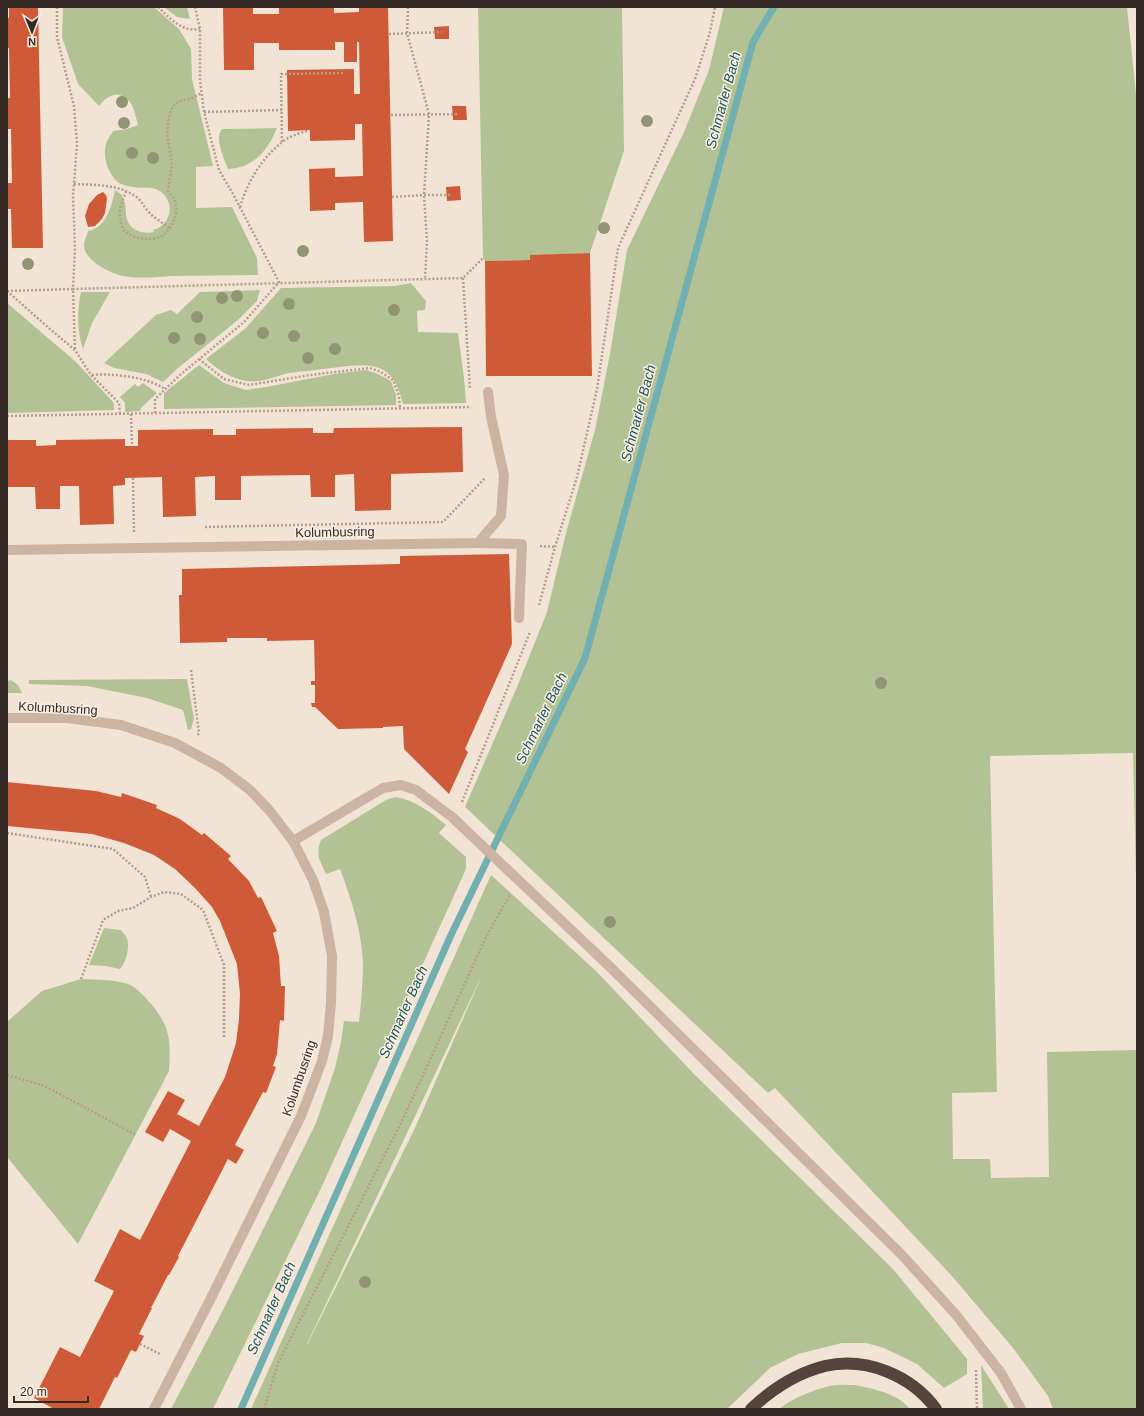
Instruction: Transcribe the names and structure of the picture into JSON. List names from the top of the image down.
{
  "streets": {
    "street": ["Kolumbusring"]
  },
  "water": ["Schmarler Bach"],
  "scale_bar": "20 m",
  "north": "bottom"
}
